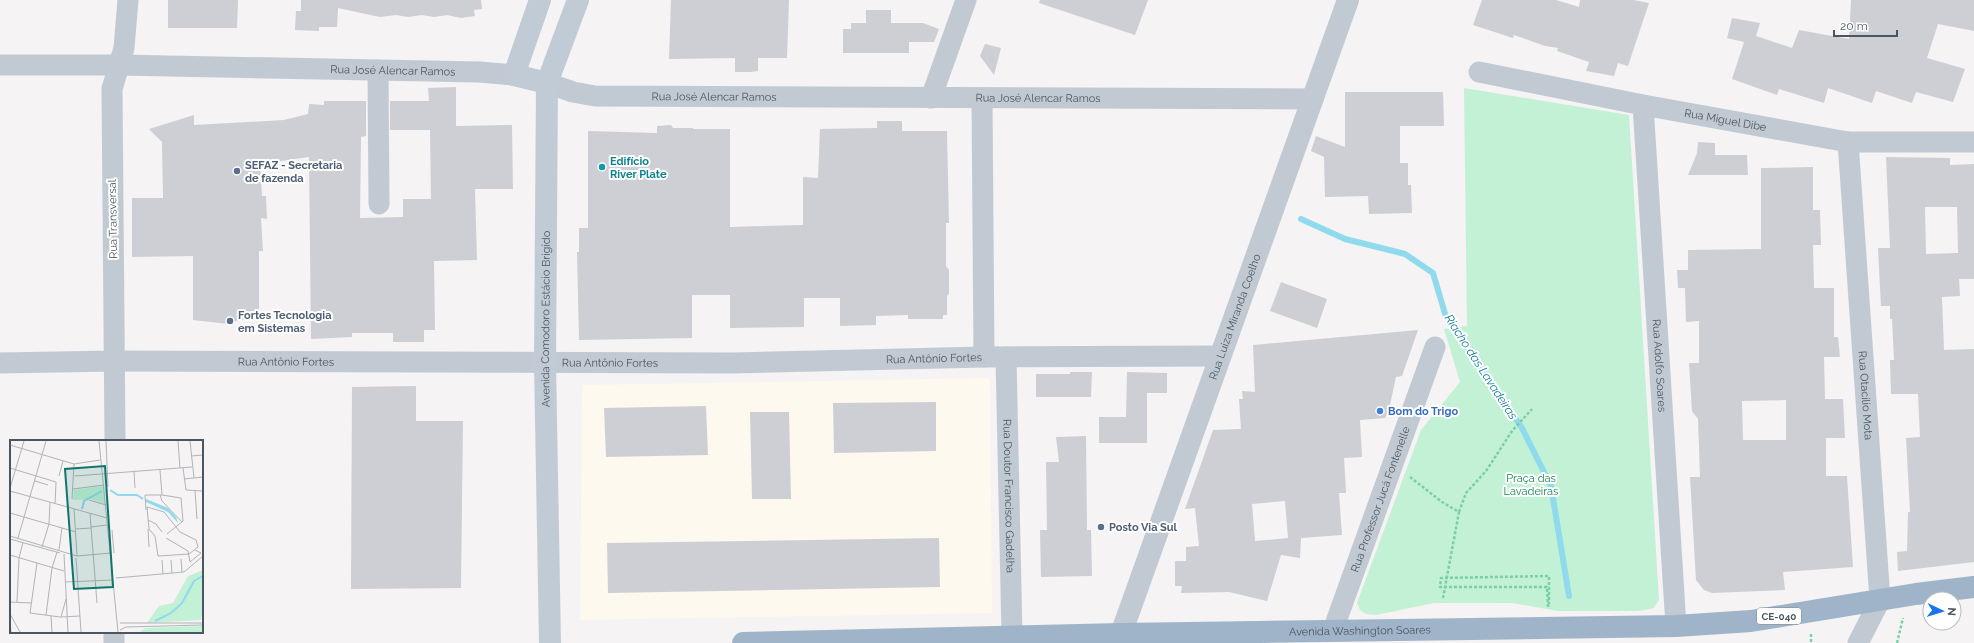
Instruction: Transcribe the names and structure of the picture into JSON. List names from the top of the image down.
{
  "streets": {
    "highway": ["CE-040", "Avenida Washington Soares"],
    "main road": ["Rua José Alencar Ramos", "Avenida Comodoro Estácio Brigido"],
    "street": [
      "Rua Miguel Dibe",
      "Rua Transversal",
      "Rua Luiza Miranda Coelho",
      "Rua Antônio Fortes",
      "Rua Adolfo Soares",
      "Rua Otacílio Mota",
      "Rua Doutor Francisco Gadelha",
      "Rua Professor Jucá Fontenelle"
    ]
  },
  "crossings": [
    ["Rua José Alencar Ramos", "Rua Transversal"],
    ["Rua José Alencar Ramos", "Rua Luiza Miranda Coelho"],
    ["Rua José Alencar Ramos", "Avenida Comodoro Estácio Brigido"],
    ["Rua Miguel Dibe", "Rua Adolfo Soares"],
    ["Rua Miguel Dibe", "Rua Otacílio Mota"],
    ["Rua Transversal", "Rua Antônio Fortes"],
    ["Rua Luiza Miranda Coelho", "Rua Antônio Fortes"],
    ["Rua Luiza Miranda Coelho", "Avenida Washington Soares"],
    ["Avenida Comodoro Estácio Brigido", "Rua Antônio Fortes"],
    ["Rua Antônio Fortes", "Rua Doutor Francisco Gadelha"],
    ["Rua Adolfo Soares", "Avenida Washington Soares"],
    ["Rua Otacílio Mota", "Avenida Washington Soares"],
    ["Rua Doutor Francisco Gadelha", "Avenida Washington Soares"],
    ["Rua Professor Jucá Fontenelle", "Avenida Washington Soares"]
  ],
  "water": ["Riacho das Lavadeiras"],
  "parks": ["Praça das Lavadeiras"],
  "places": [
    "Edifício River Plate",
    "SEFAZ - Secretaria de fazenda",
    "Fortes Tecnologia em Sistemas",
    "Bom do Trigo",
    "Posto Via Sul"
  ],
  "scale_bar": "20 m",
  "north": "right"
}
